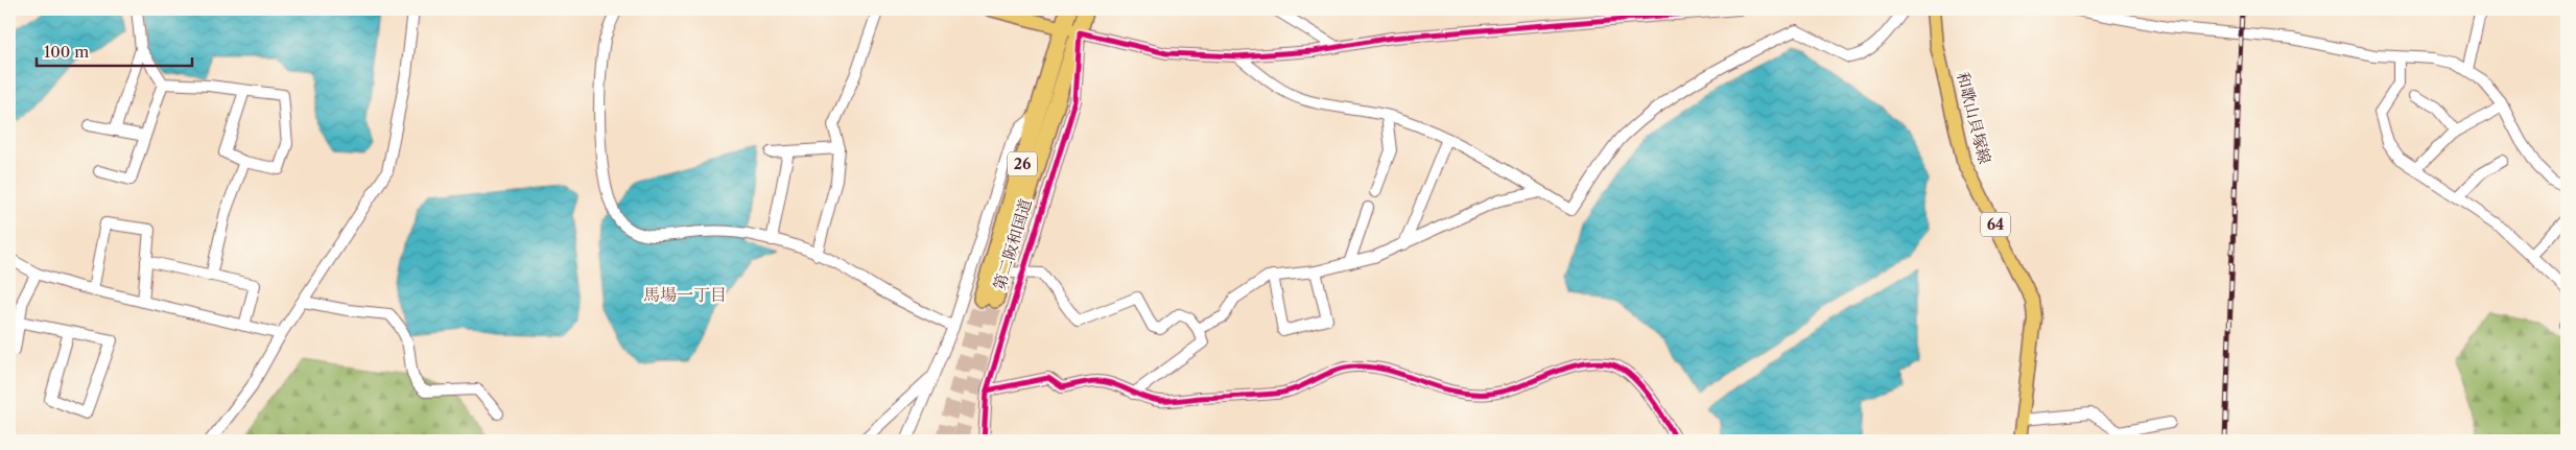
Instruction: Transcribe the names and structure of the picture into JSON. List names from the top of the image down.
{
  "streets": {
    "highway": ["26", "第二阪和国道"],
    "main road": ["和歌山貝塚線", "64"]
  },
  "districts": ["馬場一丁目"],
  "scale_bar": "100 m"
}
